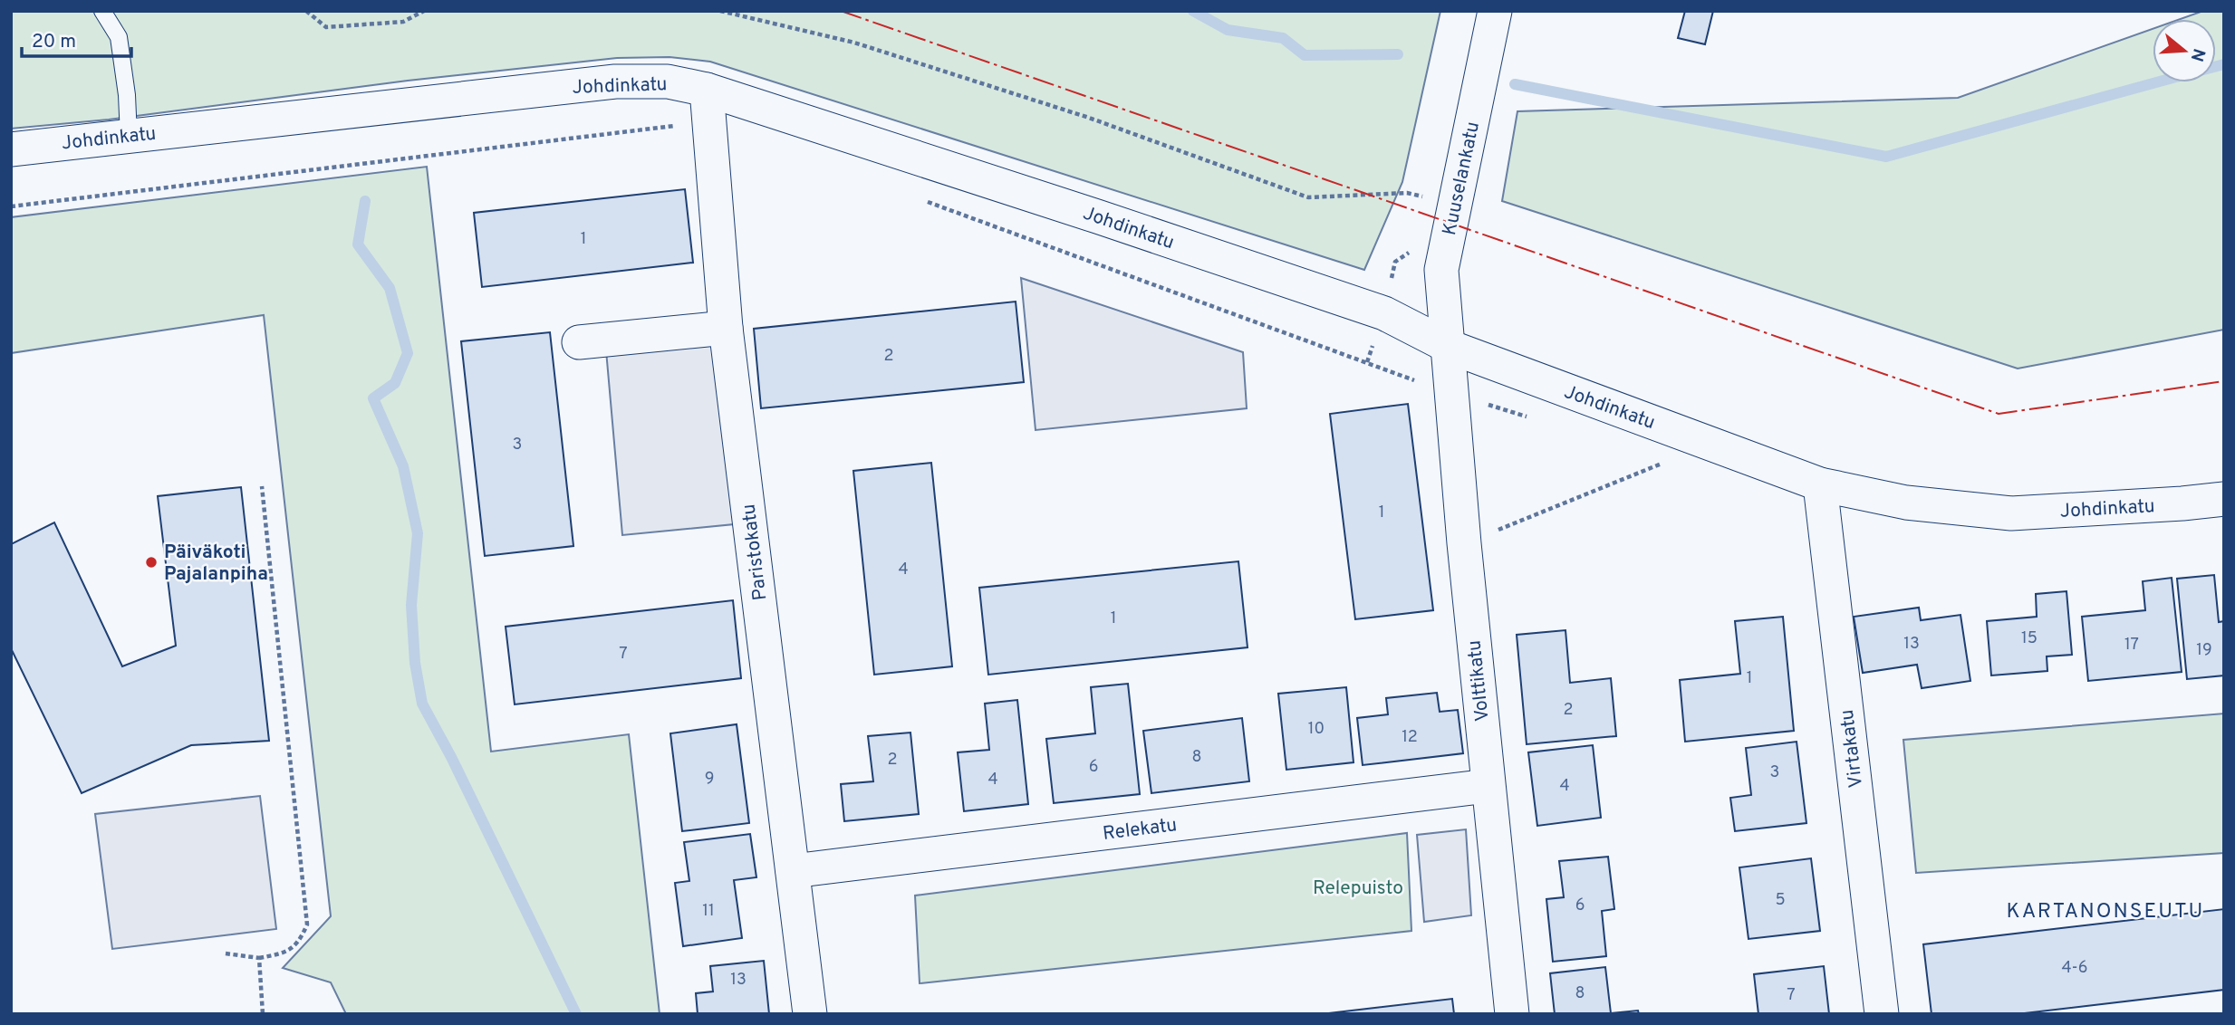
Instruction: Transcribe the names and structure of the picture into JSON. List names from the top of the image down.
{
  "streets": {
    "street": [
      "Johdinkatu",
      "Kuuselankatu",
      "Paristokatu",
      "Volttikatu",
      "Virtakatu",
      "Relekatu"
    ]
  },
  "crossings": [
    ["Johdinkatu", "Kuuselankatu"],
    ["Johdinkatu", "Paristokatu"],
    ["Johdinkatu", "Volttikatu"],
    ["Johdinkatu", "Virtakatu"],
    ["Kuuselankatu", "Volttikatu"],
    ["Paristokatu", "Relekatu"],
    ["Volttikatu", "Relekatu"]
  ],
  "districts": ["KARTANONSEUTU"],
  "parks": ["Relepuisto"],
  "places": ["Päiväkoti Pajalanpiha"],
  "house_numbers": [
    "1",
    "2",
    "3",
    "1",
    "4",
    "1",
    "15",
    "13",
    "17",
    "19",
    "7",
    "1",
    "2",
    "10",
    "12",
    "8",
    "2",
    "6",
    "3",
    "9",
    "4",
    "4",
    "5",
    "6",
    "11",
    "4-6",
    "13",
    "8",
    "7"
  ],
  "scale_bar": "20 m",
  "north": "right"
}
